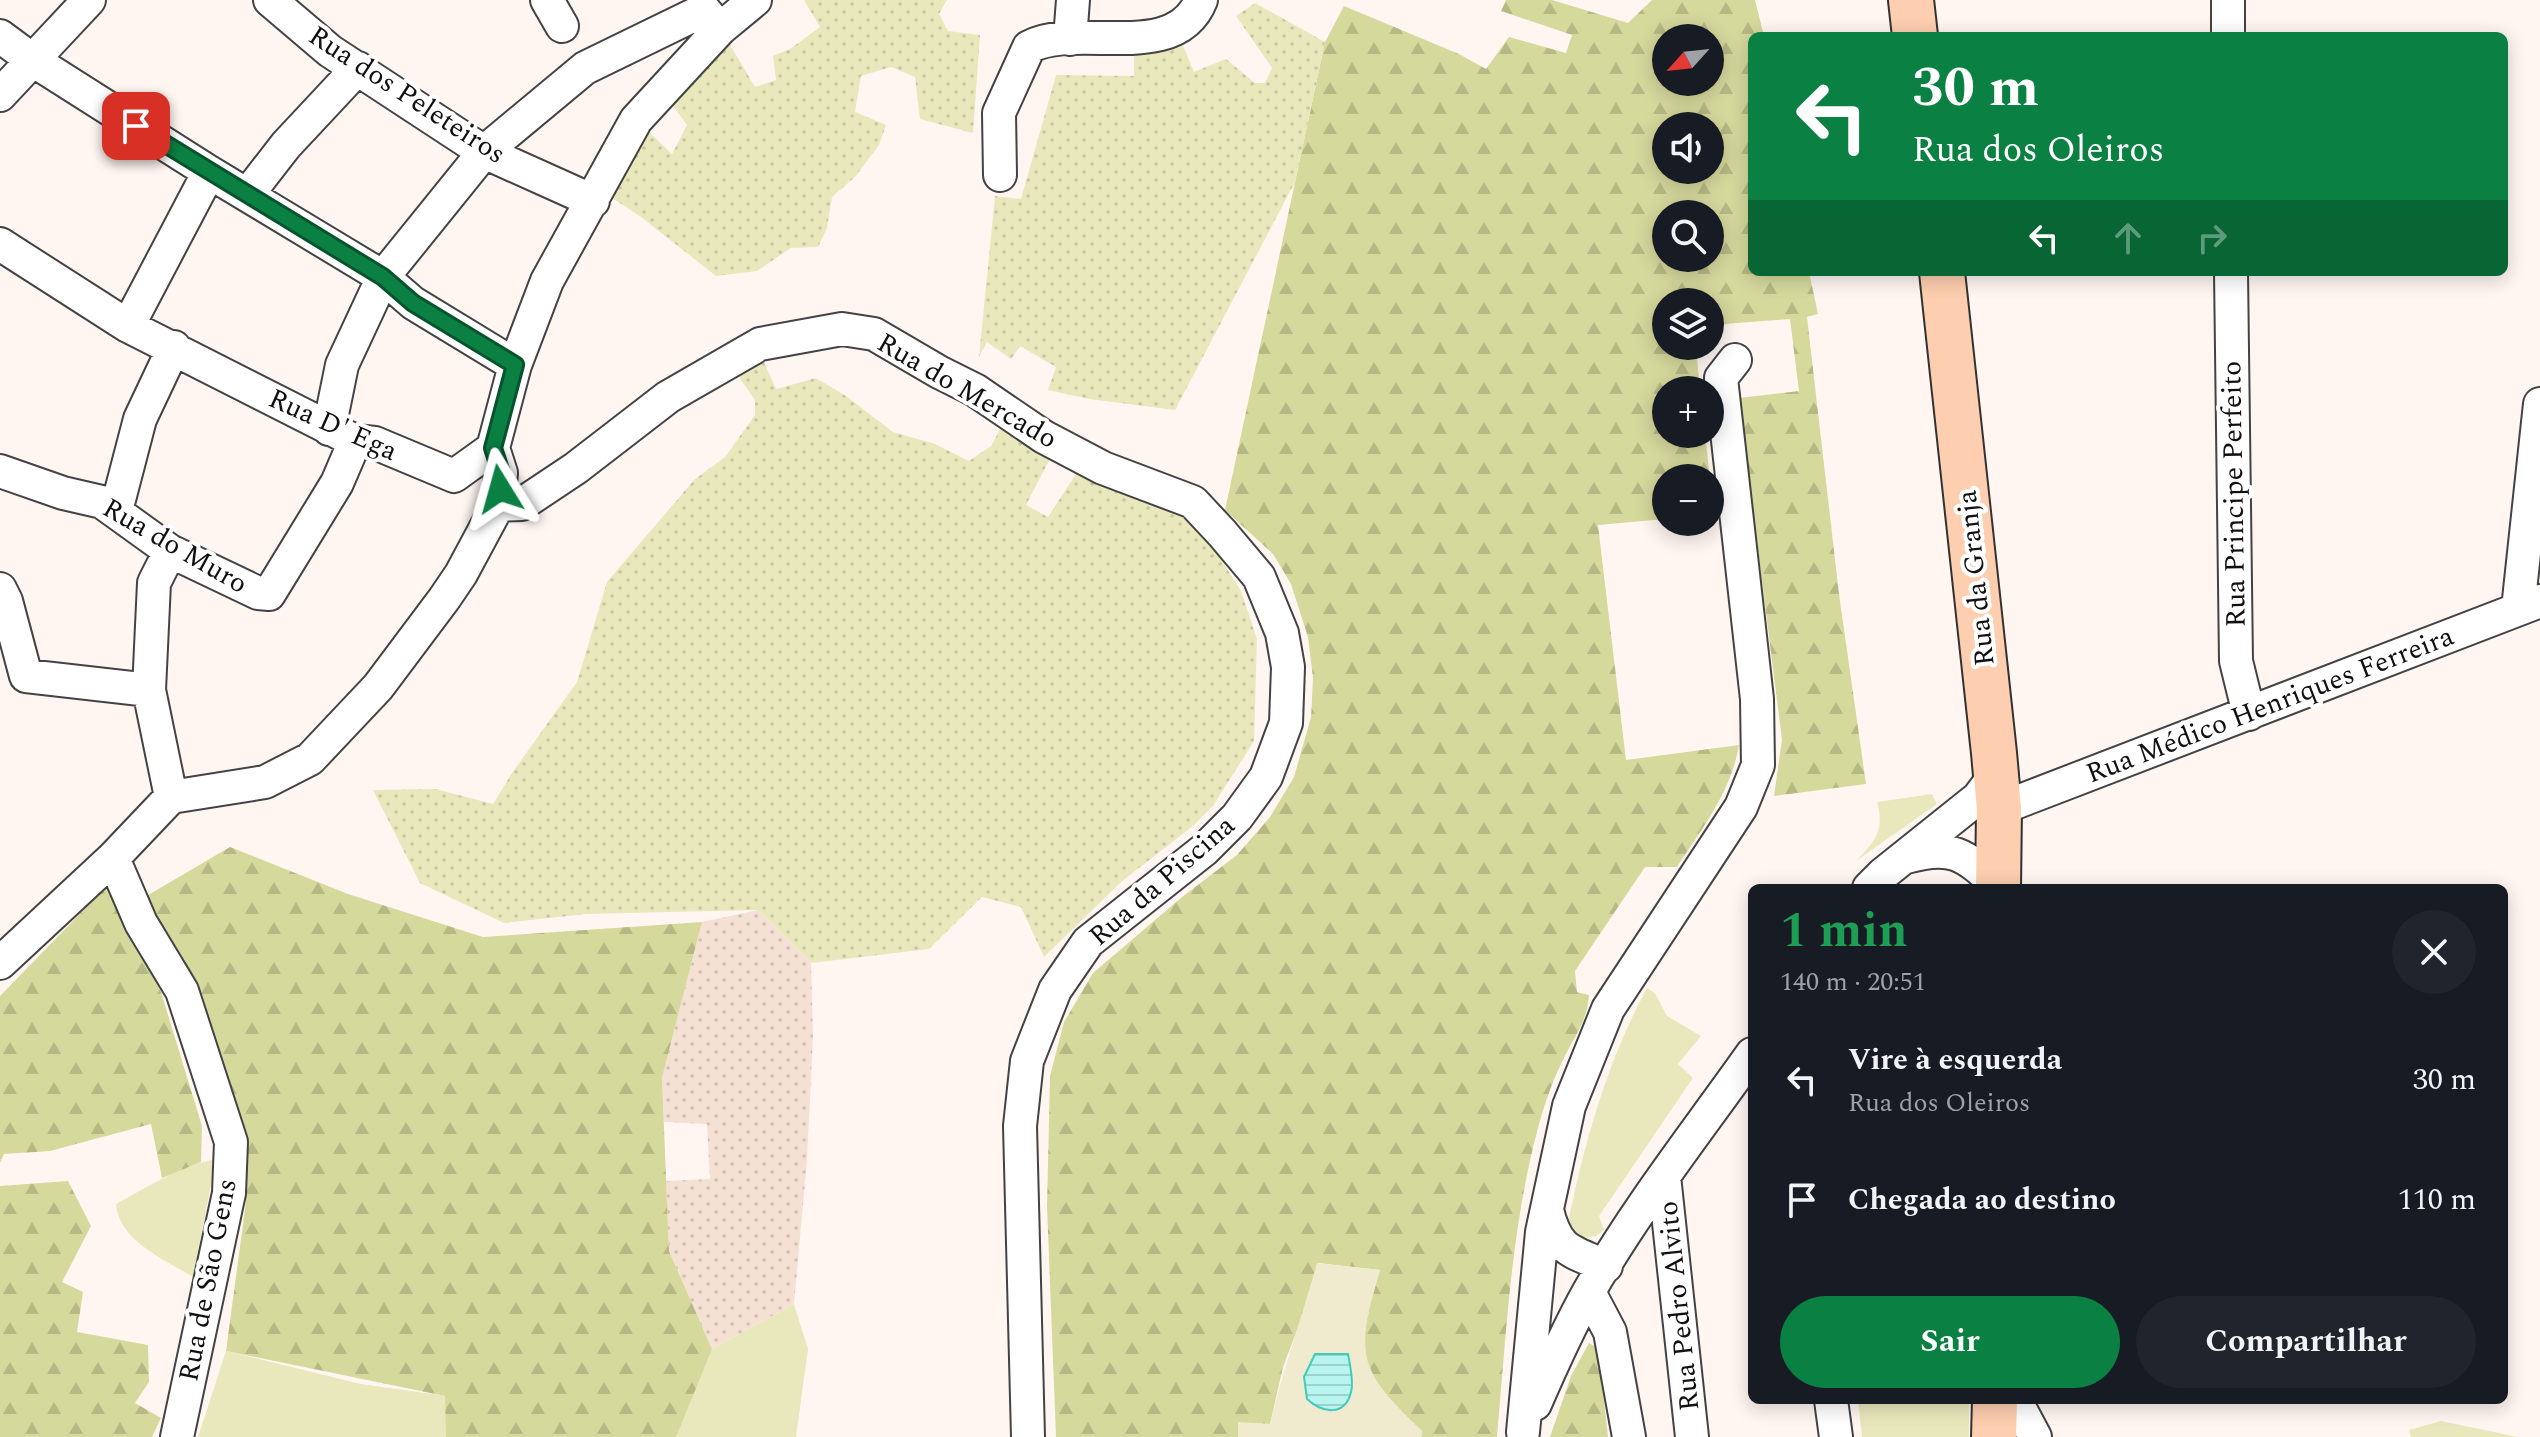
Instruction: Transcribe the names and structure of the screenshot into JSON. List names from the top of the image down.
{
  "streets": {
    "main road": ["Rua da Granja"],
    "street": [
      "Rua dos Peleteiros",
      "Rua do Mercado",
      "Rua D' Ega",
      "Rua Principe Perfeito",
      "Rua do Muro",
      "Rua Médico Henriques Ferreira",
      "Rua da Piscina",
      "Rua de São Gens",
      "Rua Pedro Alvito"
    ]
  },
  "crossings": [
    ["Rua do Mercado", "Rua da Piscina"],
    ["Rua D' Ega", "Rua do Muro"],
    ["Rua Principe Perfeito", "Rua Médico Henriques Ferreira"],
    ["Rua da Granja", "Rua Médico Henriques Ferreira"]
  ],
  "north": "bottom left",
  "page": {
    "map_buttons": ["+", "−"],
    "turn": ["30 m", "Rua dos Oleiros"],
    "heading": ["1 min", "140 m · 20:51"],
    "list": [
      {
        "name": "Vire à esquerda",
        "note": "Rua dos Oleiros",
        "value": "30 m"
      },
      {
        "name": "Chegada ao destino",
        "value": "110 m"
      }
    ],
    "buttons": ["Sair", "Compartilhar"]
  }
}
